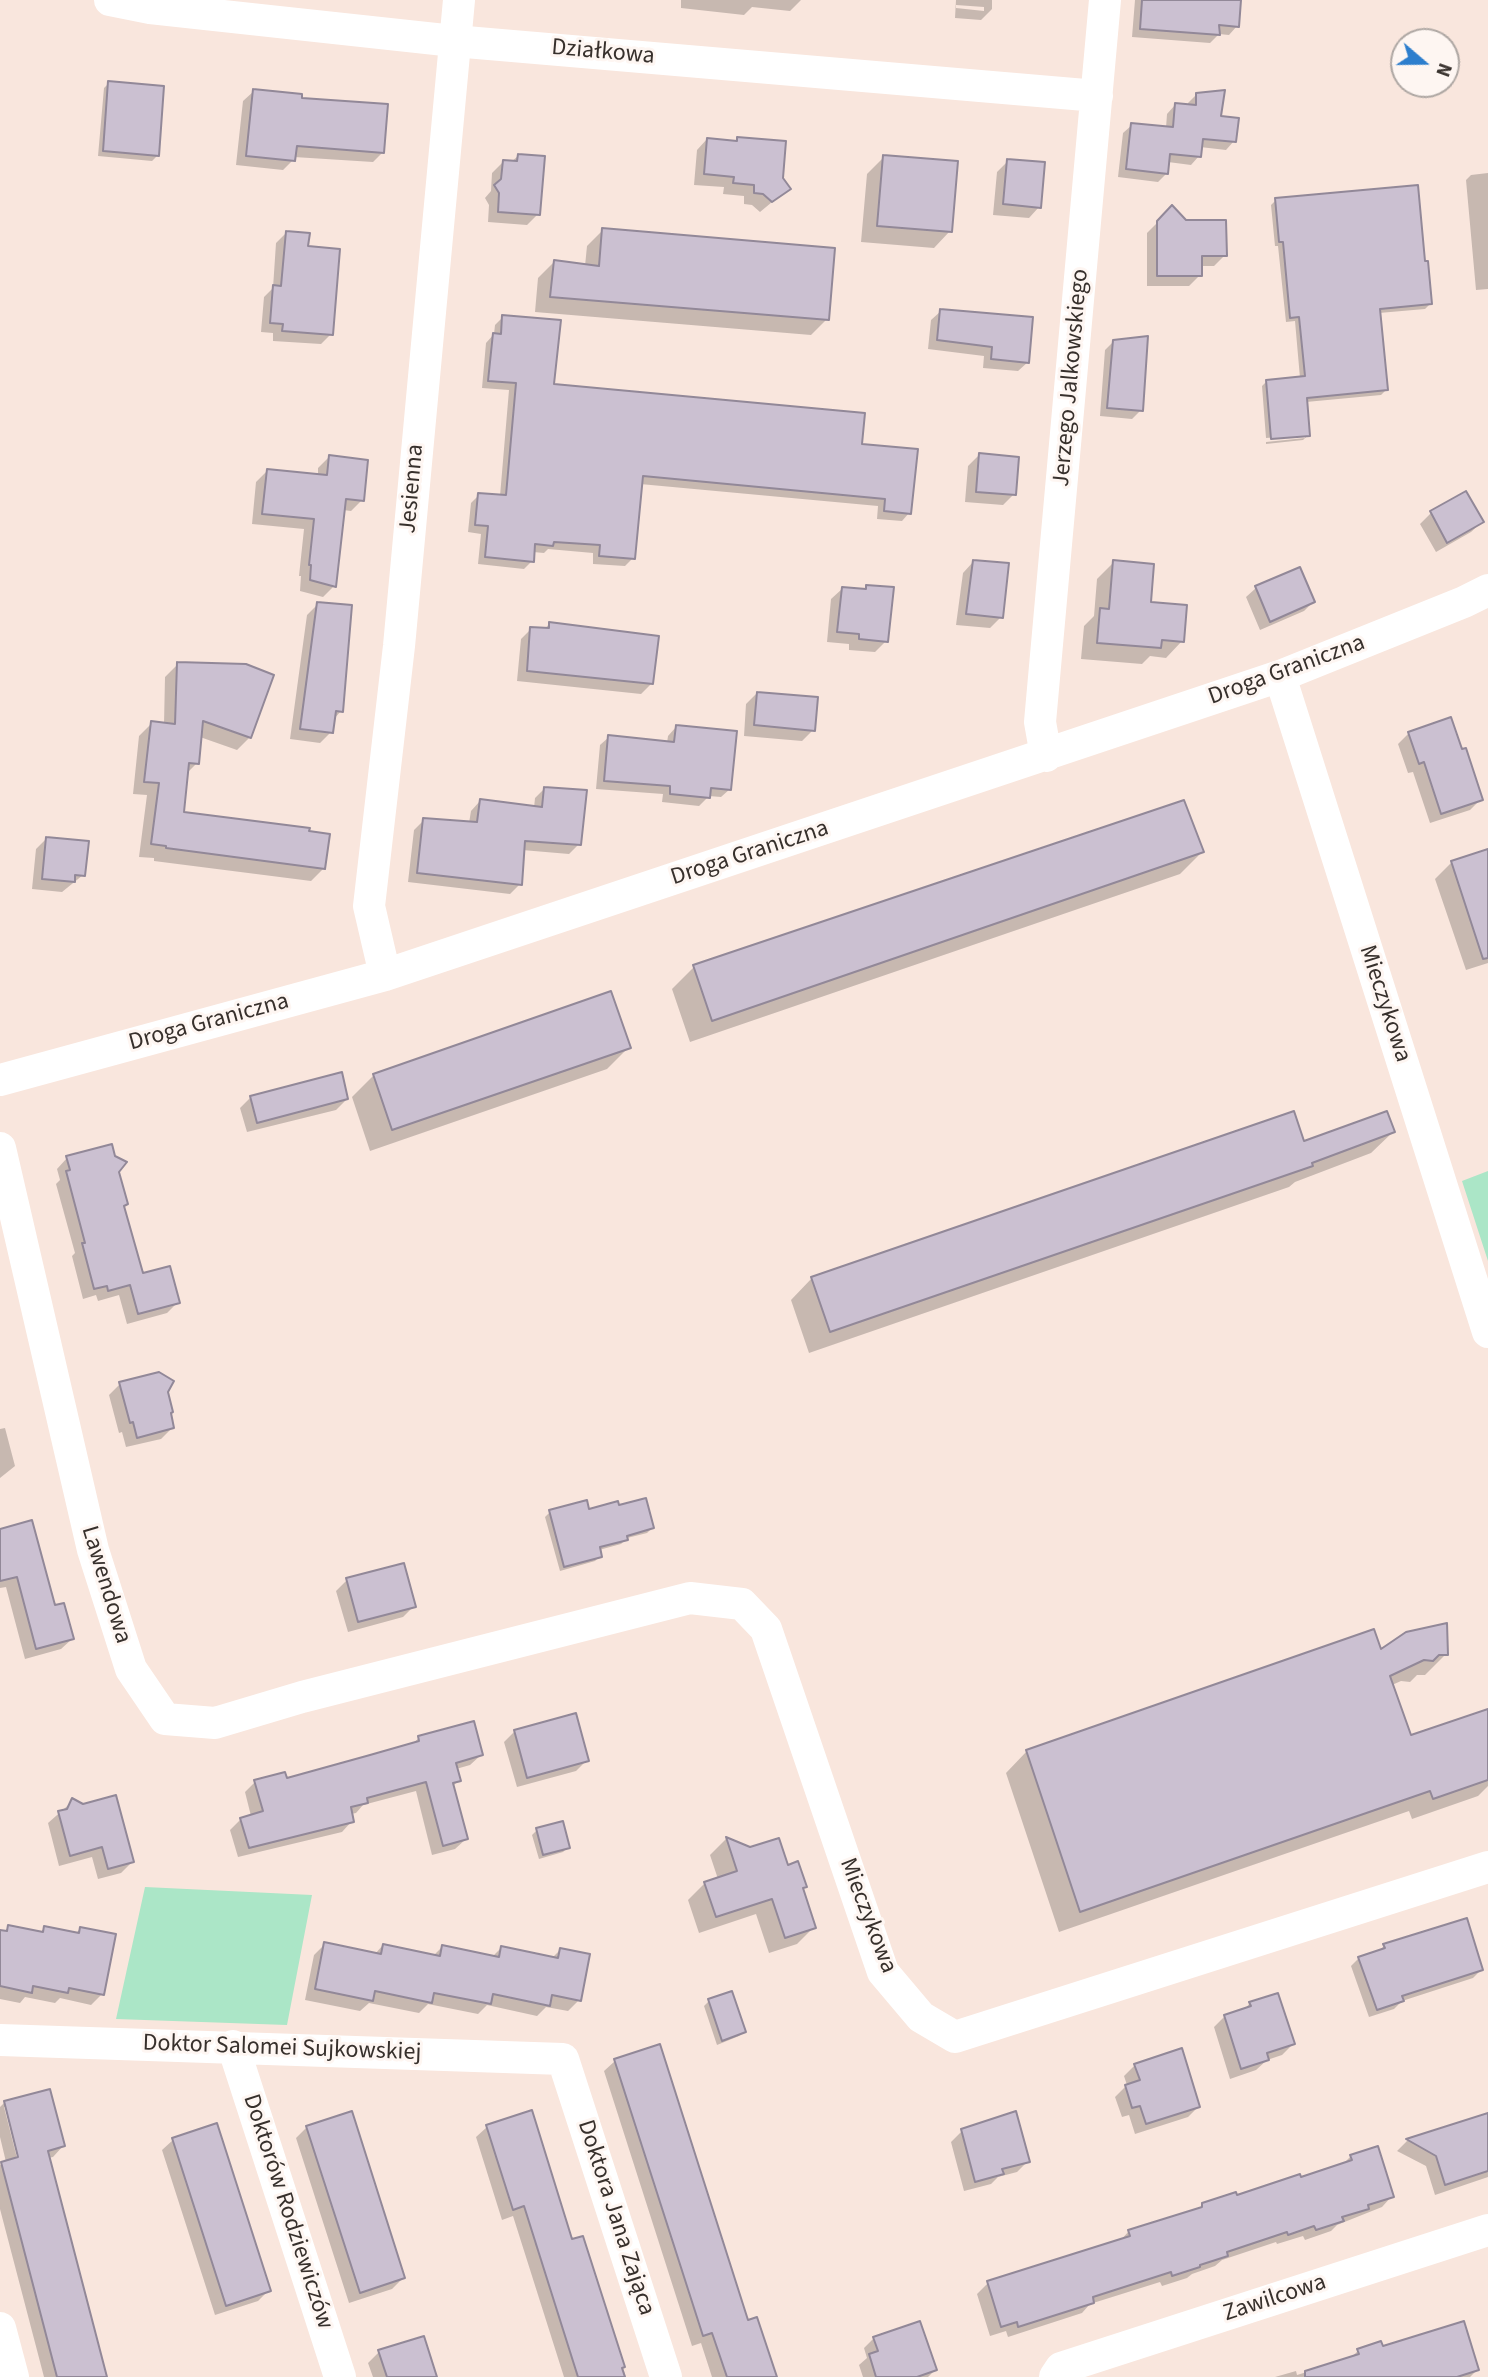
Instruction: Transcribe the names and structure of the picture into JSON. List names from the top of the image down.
{
  "streets": {
    "street": [
      "Działkowa",
      "Jerzego Jalkowskiego",
      "Jesienna",
      "Droga Graniczna",
      "Mieczykowa",
      "Lawendowa",
      "Doktor Salomei Sujkowskiej",
      "Doktorów Rodziewiczów",
      "Doktora Jana Zająca",
      "Zawilcowa"
    ]
  },
  "crossings": [
    ["Działkowa", "Jerzego Jalkowskiego"],
    ["Działkowa", "Jesienna"],
    ["Jerzego Jalkowskiego", "Droga Graniczna"],
    ["Jesienna", "Droga Graniczna"],
    ["Droga Graniczna", "Mieczykowa"],
    ["Mieczykowa", "Lawendowa"],
    ["Doktor Salomei Sujkowskiej", "Doktorów Rodziewiczów"],
    ["Doktor Salomei Sujkowskiej", "Doktora Jana Zająca"]
  ],
  "north": "right"
}
